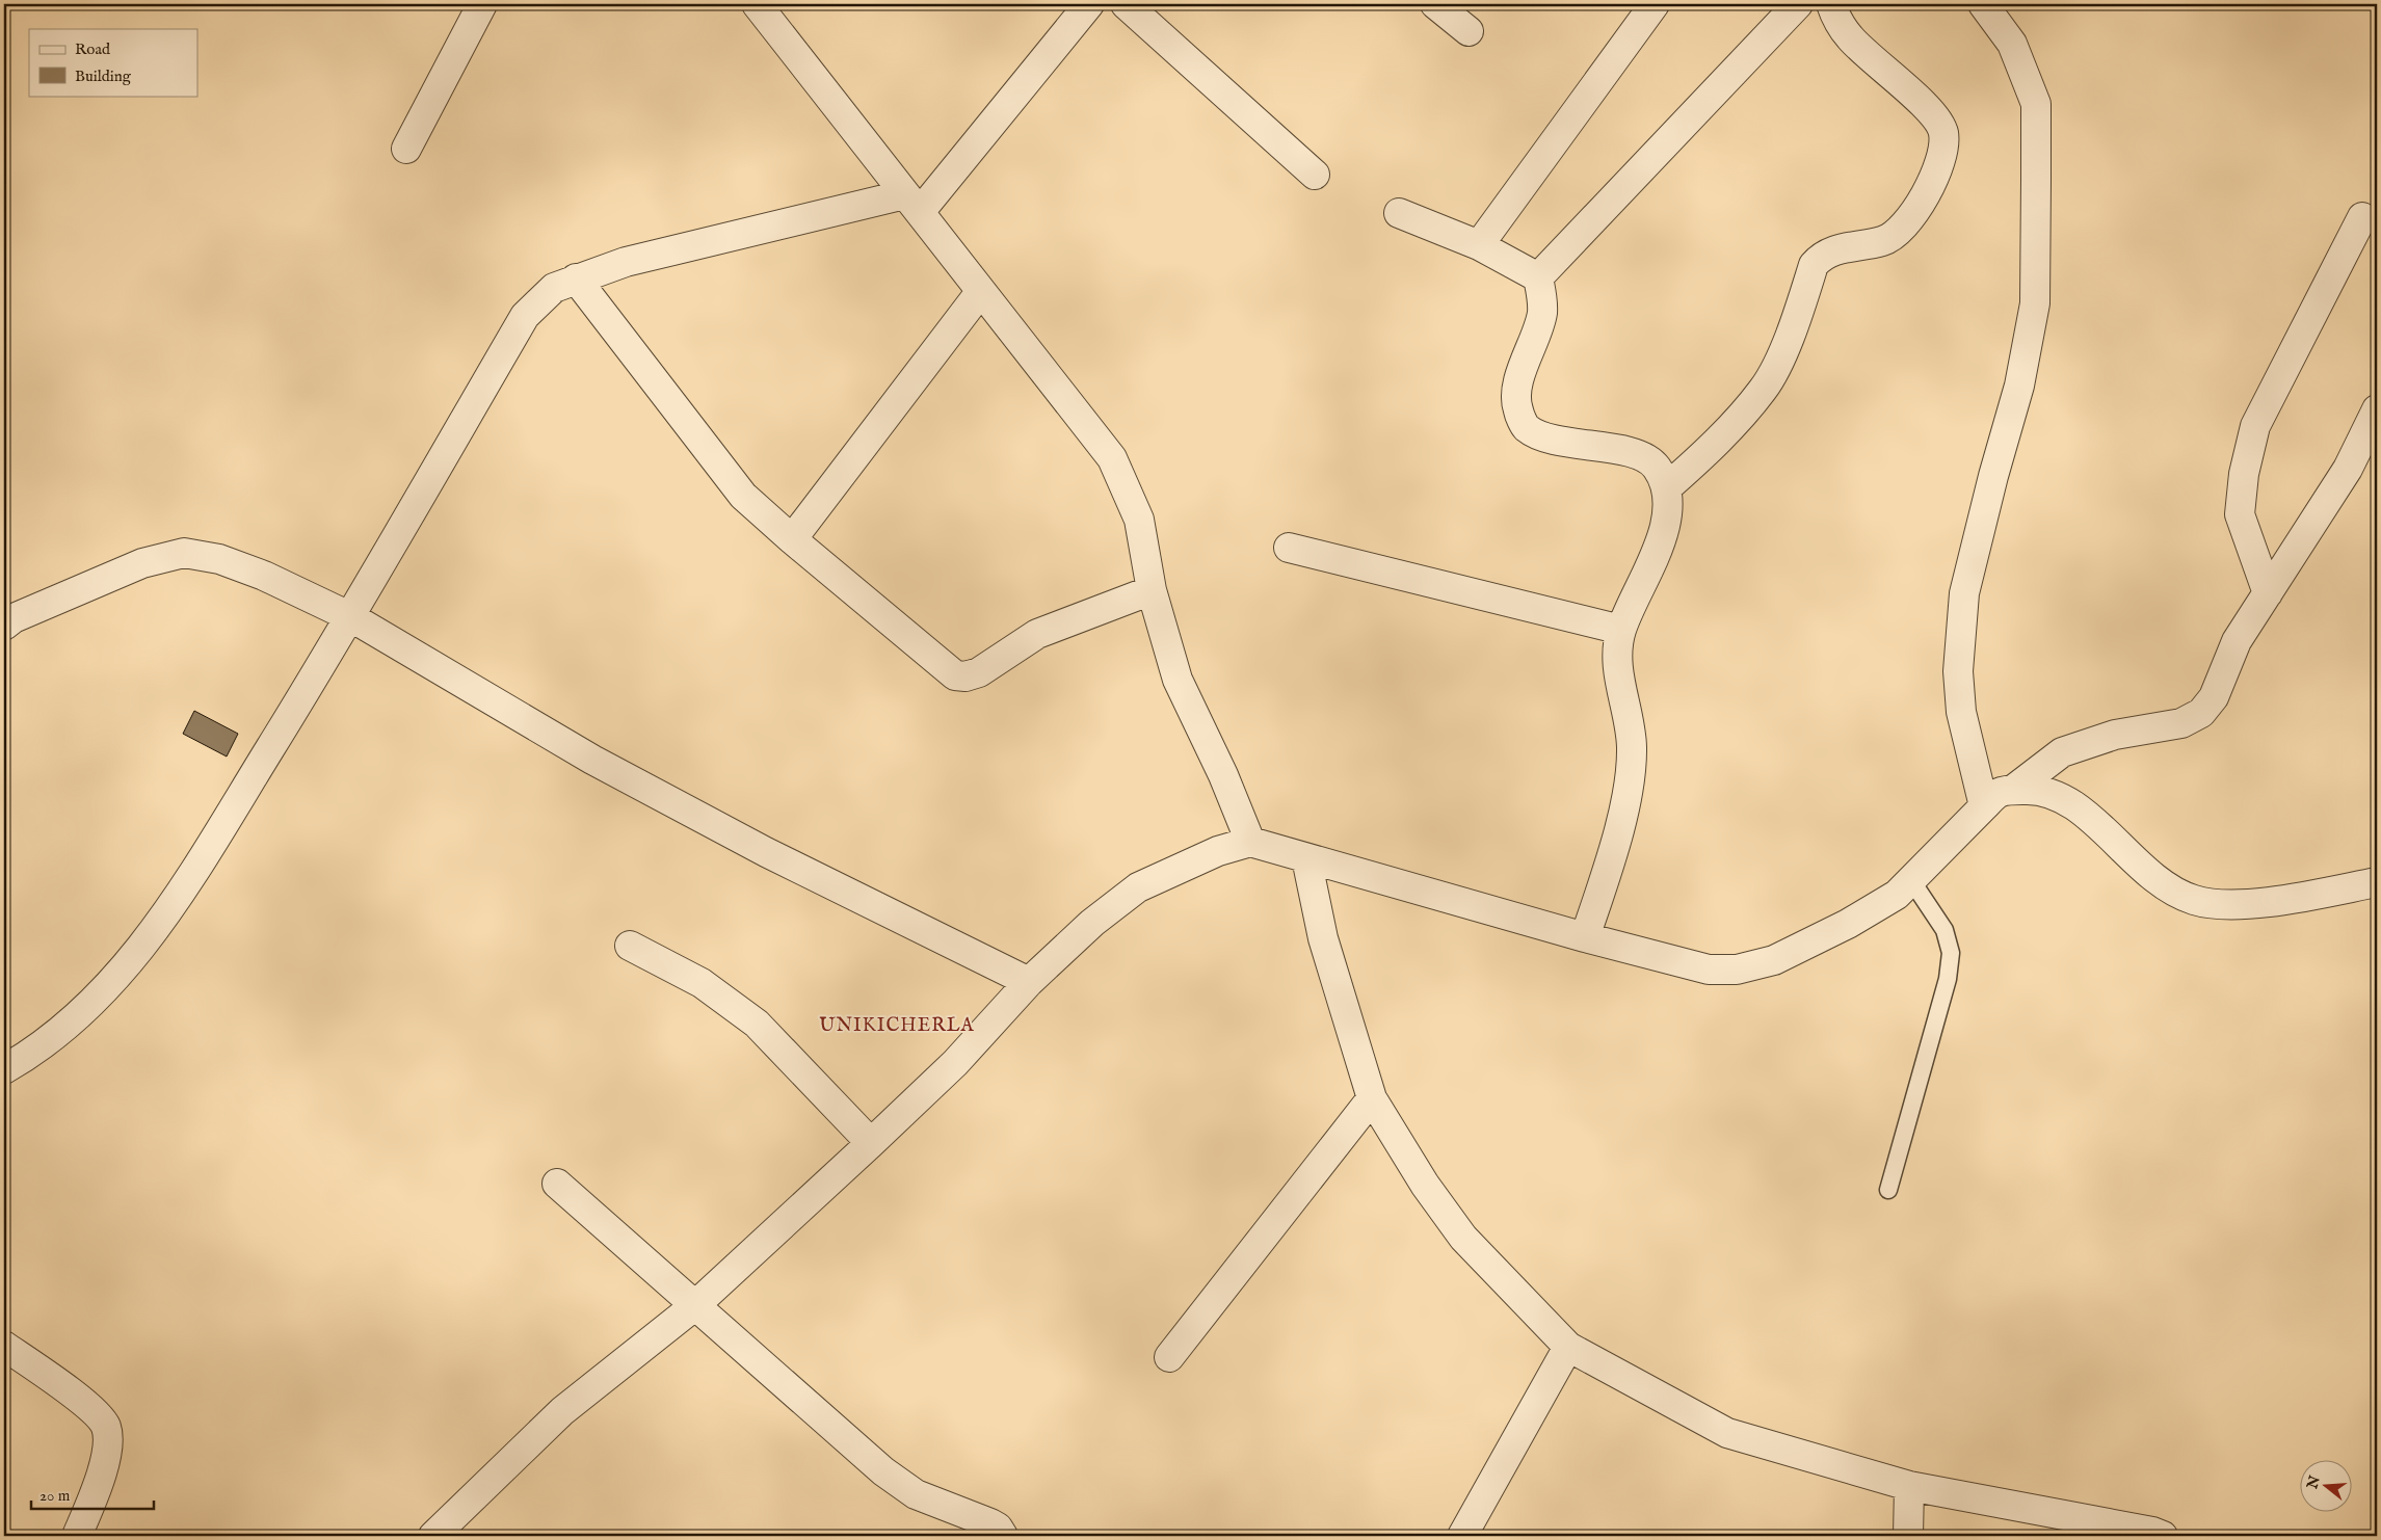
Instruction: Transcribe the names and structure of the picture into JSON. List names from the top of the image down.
{
  "districts": ["UNIKICHERLA"],
  "legend": ["Road", "Building"],
  "scale_bar": "20 m",
  "north": "left"
}
